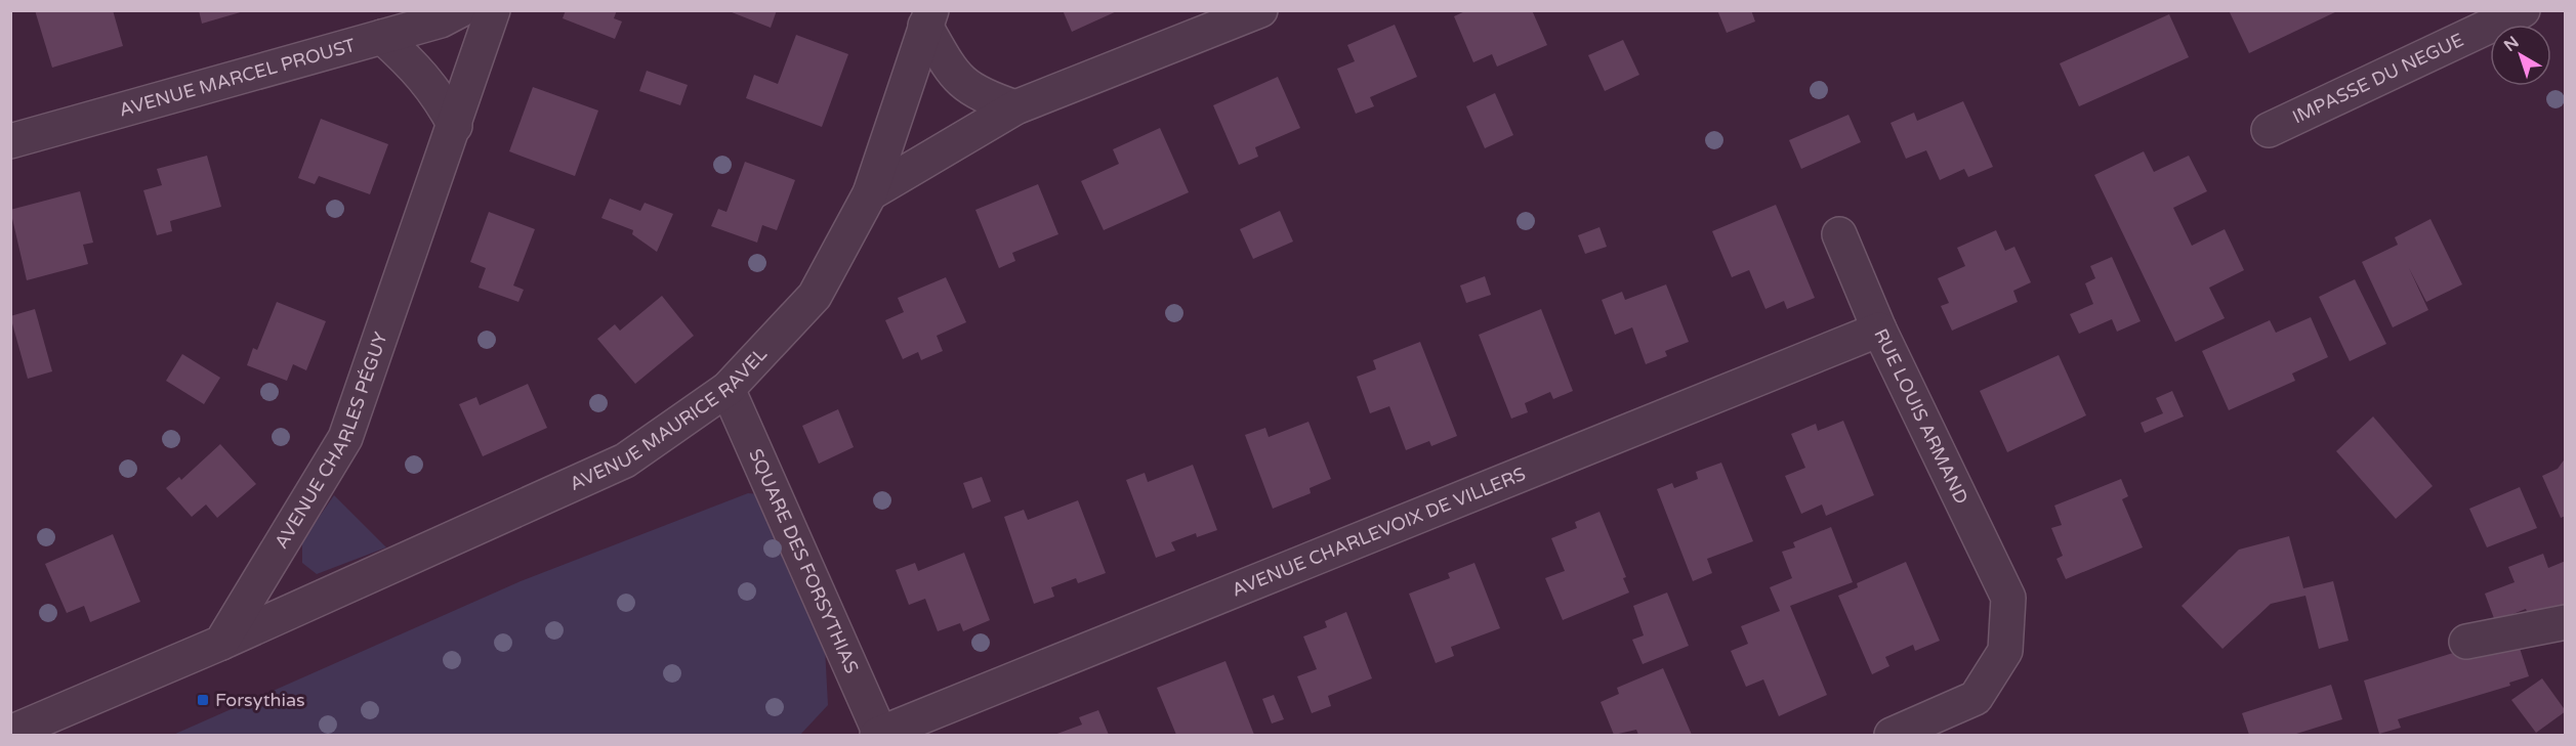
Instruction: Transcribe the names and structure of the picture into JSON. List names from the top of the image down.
{
  "streets": {
    "street": [
      "AVENUE MARCEL PROUST",
      "IMPASSE DU NEGUE",
      "AVENUE MAURICE RAVEL",
      "RUE LOUIS ARMAND",
      "AVENUE CHARLES PÉGUY",
      "AVENUE CHARLEVOIX DE VILLERS",
      "SQUARE DES FORSYTHIAS"
    ]
  },
  "crossings": [
    ["AVENUE MAURICE RAVEL", "AVENUE CHARLES PÉGUY"],
    ["AVENUE MAURICE RAVEL", "SQUARE DES FORSYTHIAS"],
    ["RUE LOUIS ARMAND", "AVENUE CHARLEVOIX DE VILLERS"],
    ["AVENUE CHARLEVOIX DE VILLERS", "SQUARE DES FORSYTHIAS"]
  ],
  "places": {
    "transit": ["Forsythias"]
  },
  "north": "top left"
}
